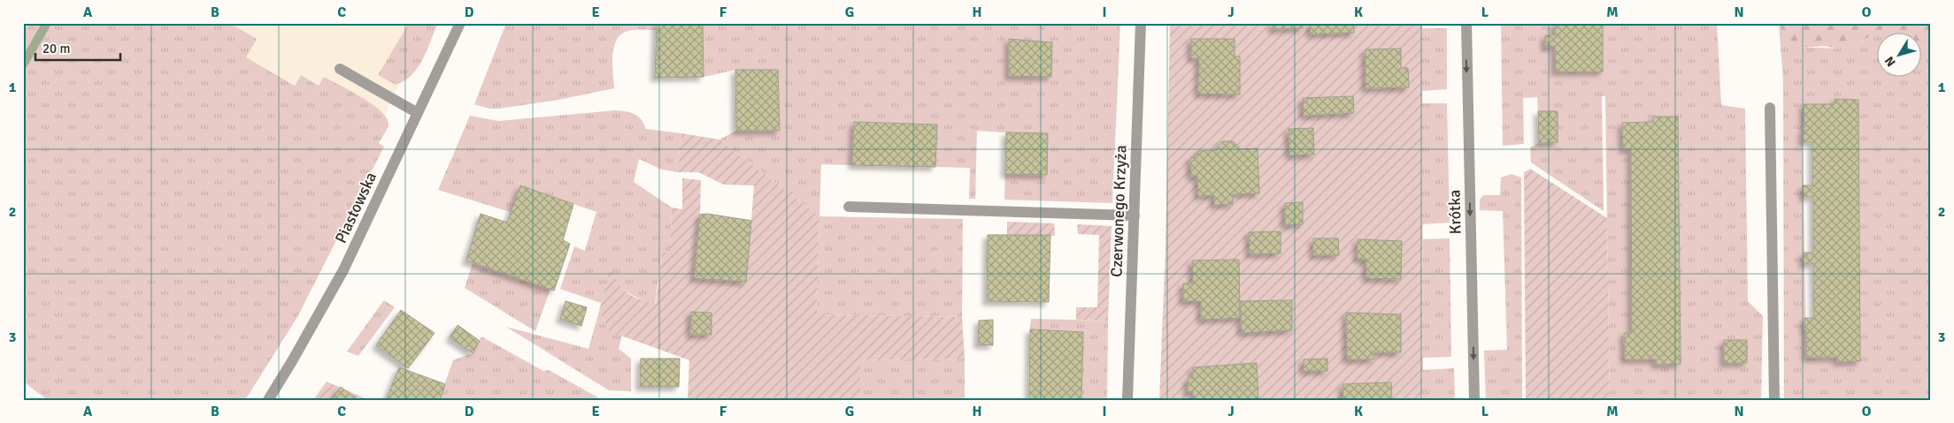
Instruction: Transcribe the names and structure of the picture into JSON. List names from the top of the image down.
{
  "streets": {
    "street": ["Piastowska", "Czerwonego Krzyża", "Krótka"]
  },
  "one_way": ["Krótka"],
  "scale_bar": "20 m",
  "north": "bottom left",
  "grid": {
    "columns": [
      "A",
      "B",
      "C",
      "D",
      "E",
      "F",
      "G",
      "H",
      "I",
      "J",
      "K",
      "L",
      "M",
      "N",
      "O"
    ],
    "rows": ["1", "2", "3"]
  }
}
